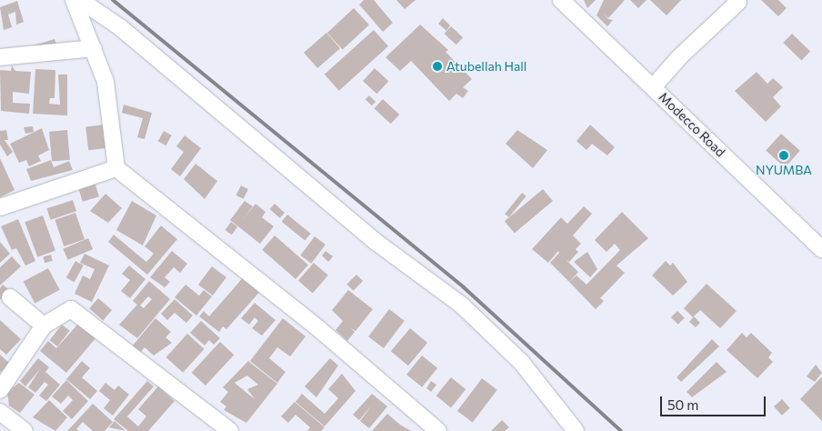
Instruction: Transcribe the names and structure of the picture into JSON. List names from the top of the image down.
{
  "streets": {
    "street": ["Modecco Road"]
  },
  "places": ["Atubellah Hall", "NYUMBA"],
  "scale_bar": "50 m"
}
